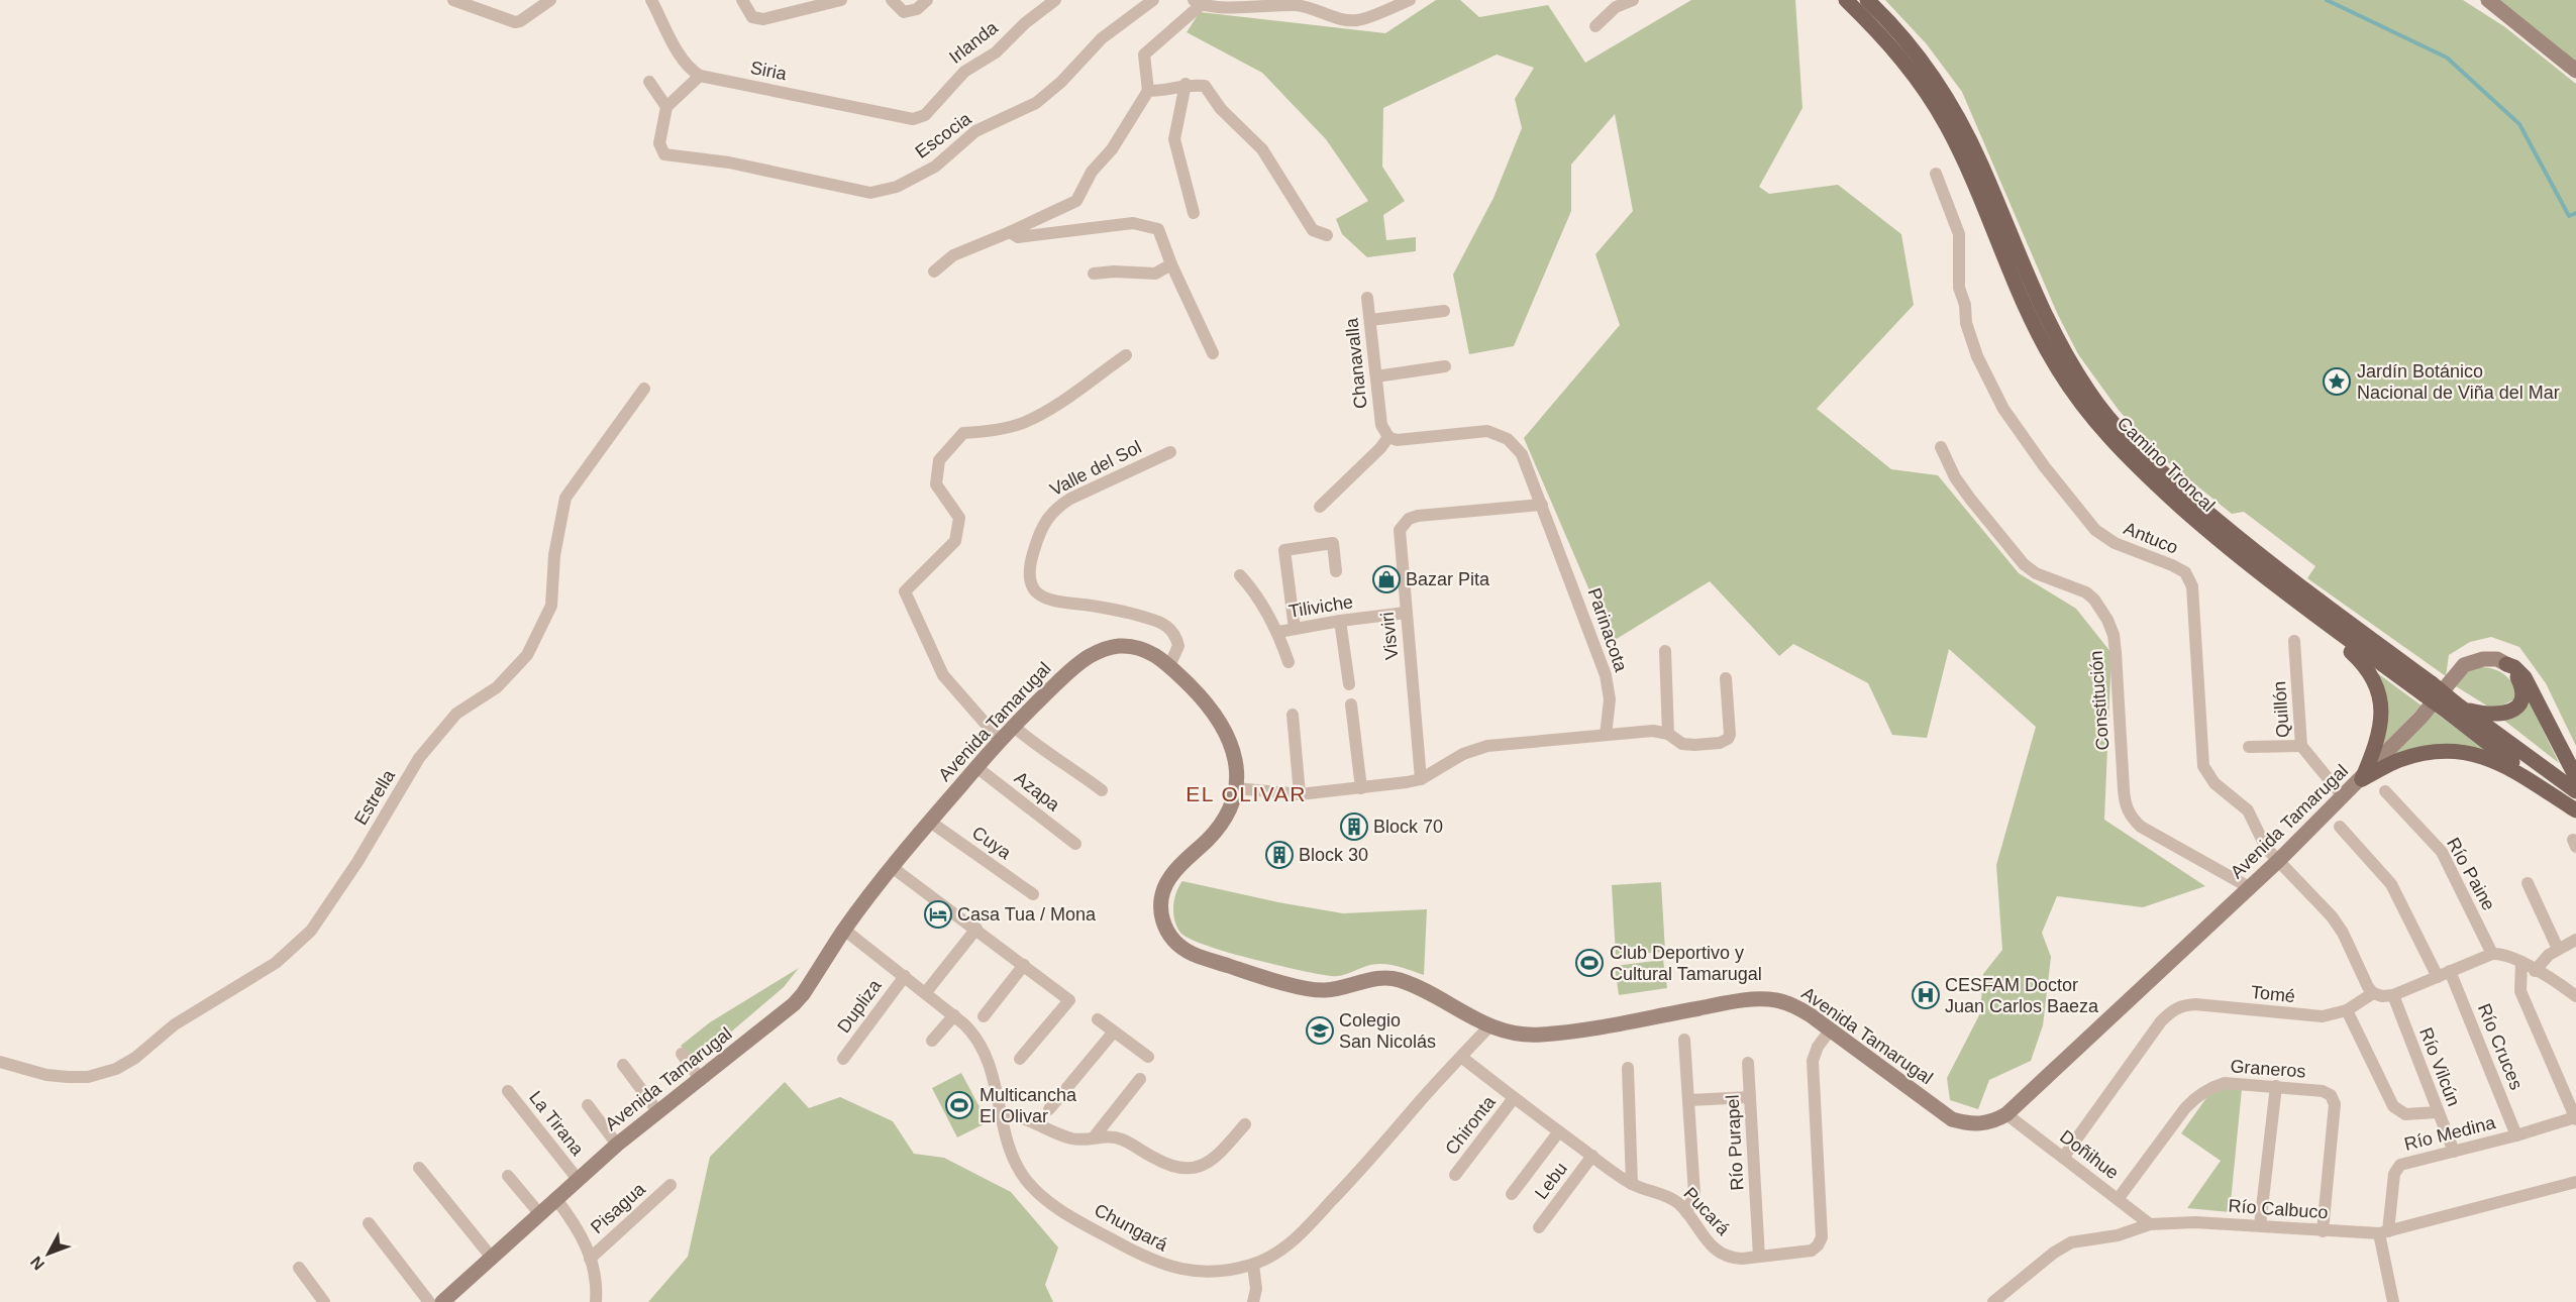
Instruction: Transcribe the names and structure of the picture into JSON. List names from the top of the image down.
{
  "streets": {
    "main road": ["Camino Troncal"],
    "street": [
      "Irlanda",
      "Siria",
      "Escocia",
      "Chanavalla",
      "Valle del Sol",
      "Antuco",
      "Tiliviche",
      "Parinacota",
      "Visviri",
      "Constitución",
      "Quillón",
      "Avenida Tamarugal",
      "Azapa",
      "Estrella",
      "Cuya",
      "Río Paine",
      "Tomé",
      "Dupliza",
      "Río Cruces",
      "Río Vilcún",
      "Graneros",
      "La Tirana",
      "Chironta",
      "Río Medina",
      "Río Purapel",
      "Doñihue",
      "Lebu",
      "Pisagua",
      "Río Calbuco",
      "Pucará",
      "Chungará"
    ]
  },
  "crossings": [
    ["Irlanda", "Siria"],
    ["Chanavalla", "Parinacota"],
    ["Valle del Sol", "Avenida Tamarugal"],
    ["Antuco", "Avenida Tamarugal"],
    ["Antuco", "Tomé"],
    ["Tiliviche", "Visviri"],
    ["Parinacota", "Visviri"],
    ["Constitución", "Avenida Tamarugal"],
    ["Quillón", "Avenida Tamarugal"],
    ["Avenida Tamarugal", "Azapa"],
    ["Avenida Tamarugal", "Cuya"],
    ["Avenida Tamarugal", "La Tirana"],
    ["Avenida Tamarugal", "Doñihue"],
    ["Avenida Tamarugal", "Pucará"],
    ["Avenida Tamarugal", "Chungará"],
    ["Tomé", "Doñihue"],
    ["Dupliza", "Chungará"],
    ["Río Cruces", "Río Medina"],
    ["Río Vilcún", "Río Medina"],
    ["Graneros", "Doñihue"],
    ["Graneros", "Río Calbuco"],
    ["Chironta", "Pucará"],
    ["Río Medina", "Río Calbuco"],
    ["Río Purapel", "Pucará"],
    ["Doñihue", "Río Calbuco"],
    ["Lebu", "Pucará"],
    ["Pucará", "Chungará"]
  ],
  "districts": ["EL OLIVAR"],
  "places": {
    "place": ["Jardín Botánico Nacional de Viña del Mar"],
    "shop": ["Bazar Pita"],
    "building": ["Block 70", "Block 30"],
    "hotel": ["Casa Tua / Mona"],
    "sports": ["Club Deportivo y Cultural Tamarugal", "Multicancha El Olivar"],
    "hospital": ["CESFAM Doctor Juan Carlos Baeza"],
    "school or university": ["Colegio San Nicolás"]
  },
  "north": "bottom left"
}
